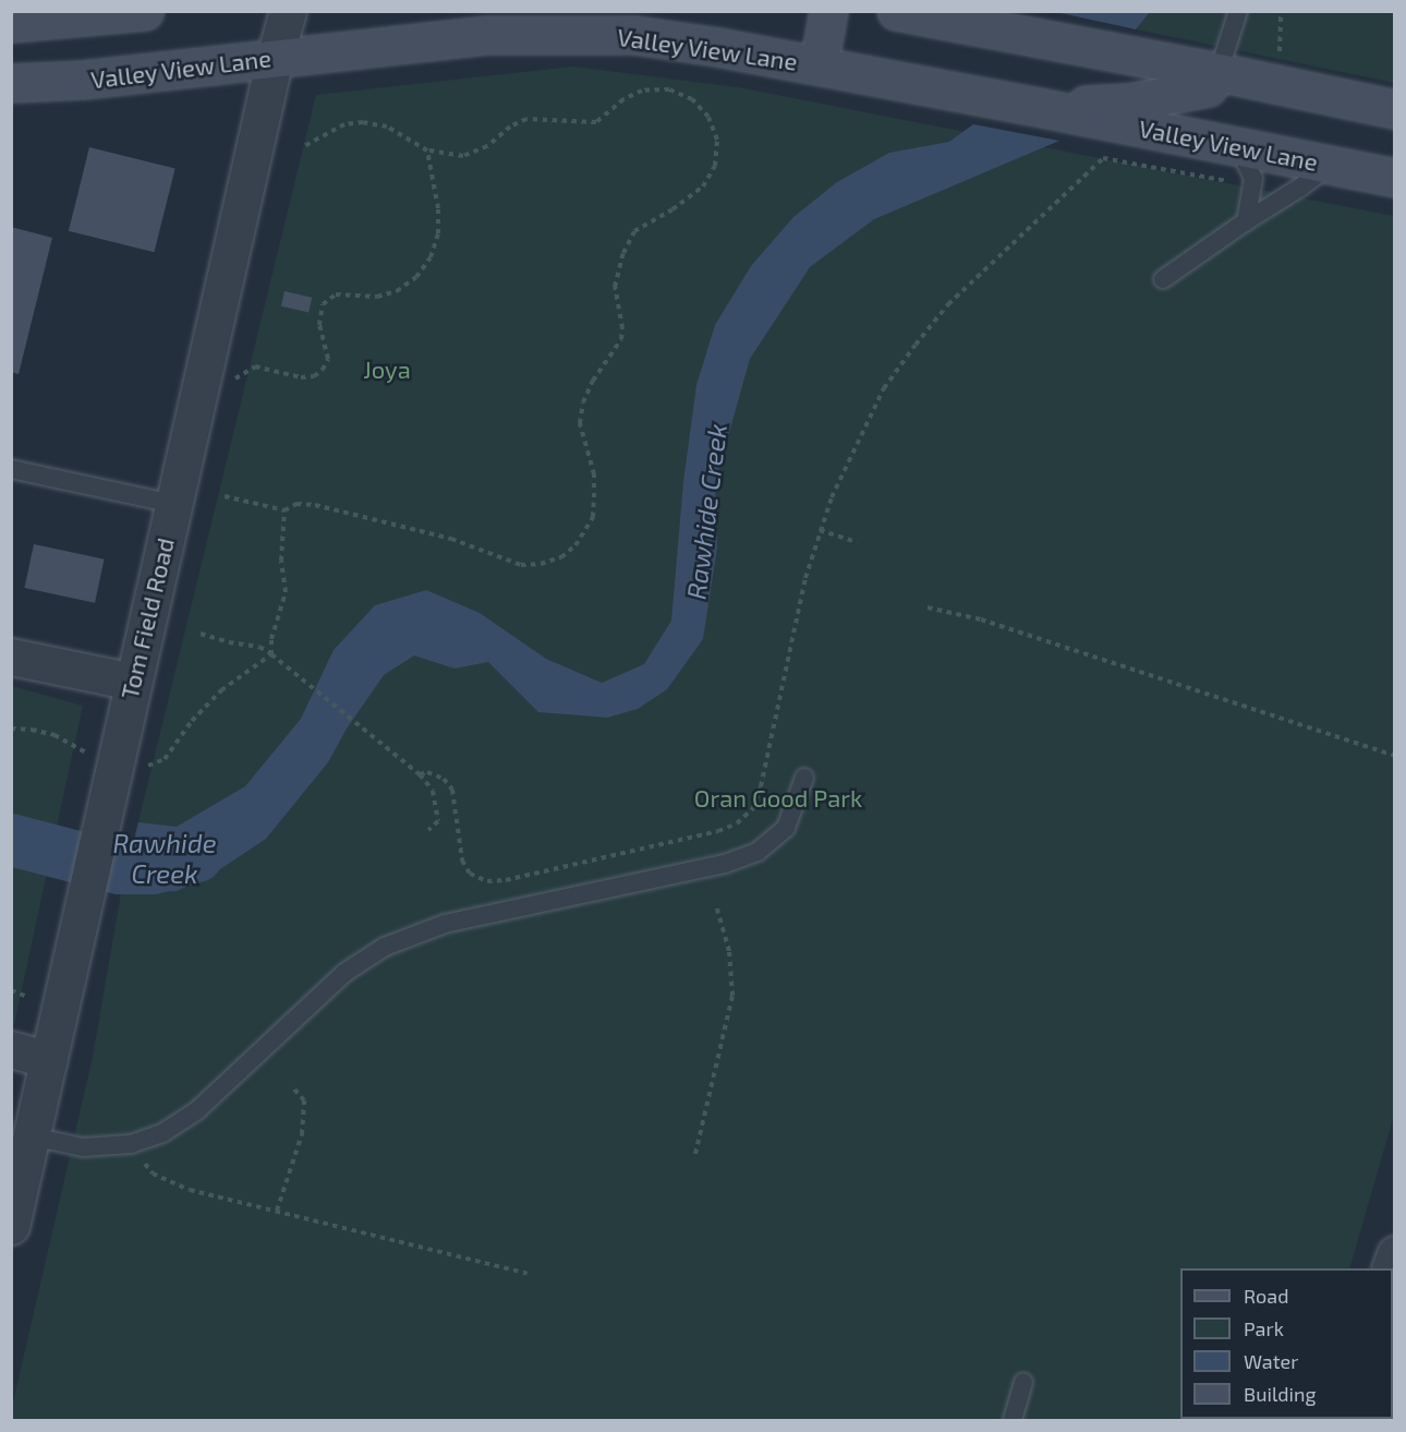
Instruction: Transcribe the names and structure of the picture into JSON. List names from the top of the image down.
{
  "streets": {
    "main road": ["Valley View Lane"],
    "street": ["Tom Field Road"]
  },
  "crossings": [
    ["Valley View Lane", "Tom Field Road"]
  ],
  "water": ["Rawhide Creek"],
  "parks": ["Joya", "Oran Good Park"],
  "legend": [
    "Road",
    "Park",
    "Water",
    "Building"
  ]
}
